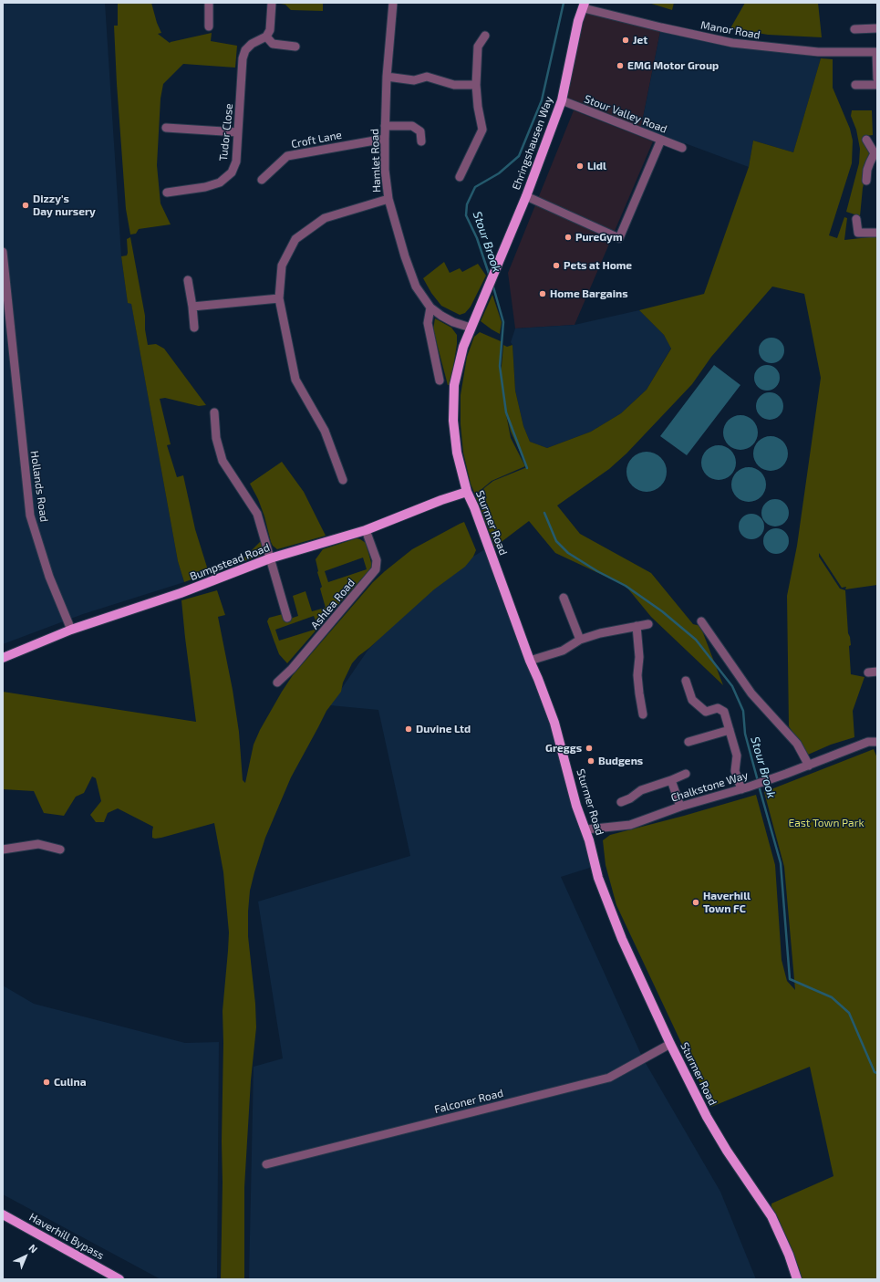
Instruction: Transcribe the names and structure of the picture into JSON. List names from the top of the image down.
{
  "streets": {
    "main road": [
      "Ehringshausen Way",
      "Sturmer Road",
      "Bumpstead Road",
      "Haverhill Bypass"
    ],
    "street": [
      "Manor Road",
      "Stour Valley Road",
      "Tudor Close",
      "Croft Lane",
      "Hamlet Road",
      "Hollands Road",
      "Ashlea Road",
      "Chalkstone Way",
      "Falconer Road"
    ]
  },
  "crossings": [
    ["Manor Road", "Ehringshausen Way"],
    ["Stour Valley Road", "Ehringshausen Way"],
    ["Croft Lane", "Hamlet Road"],
    ["Ehringshausen Way", "Sturmer Road"],
    ["Hamlet Road", "Sturmer Road"],
    ["Hollands Road", "Bumpstead Road"],
    ["Sturmer Road", "Bumpstead Road"],
    ["Sturmer Road", "Chalkstone Way"],
    ["Sturmer Road", "Falconer Road"],
    ["Bumpstead Road", "Ashlea Road"]
  ],
  "water": ["Stour Brook"],
  "parks": ["East Town Park"],
  "places": [
    "Jet",
    "EMG Motor Group",
    "Lidl",
    "Dizzy's Day nursery",
    "PureGym",
    "Pets at Home",
    "Home Bargains",
    "Duvine Ltd",
    "Greggs",
    "Budgens",
    "Haverhill Town FC",
    "Culina"
  ],
  "north": "top right"
}
